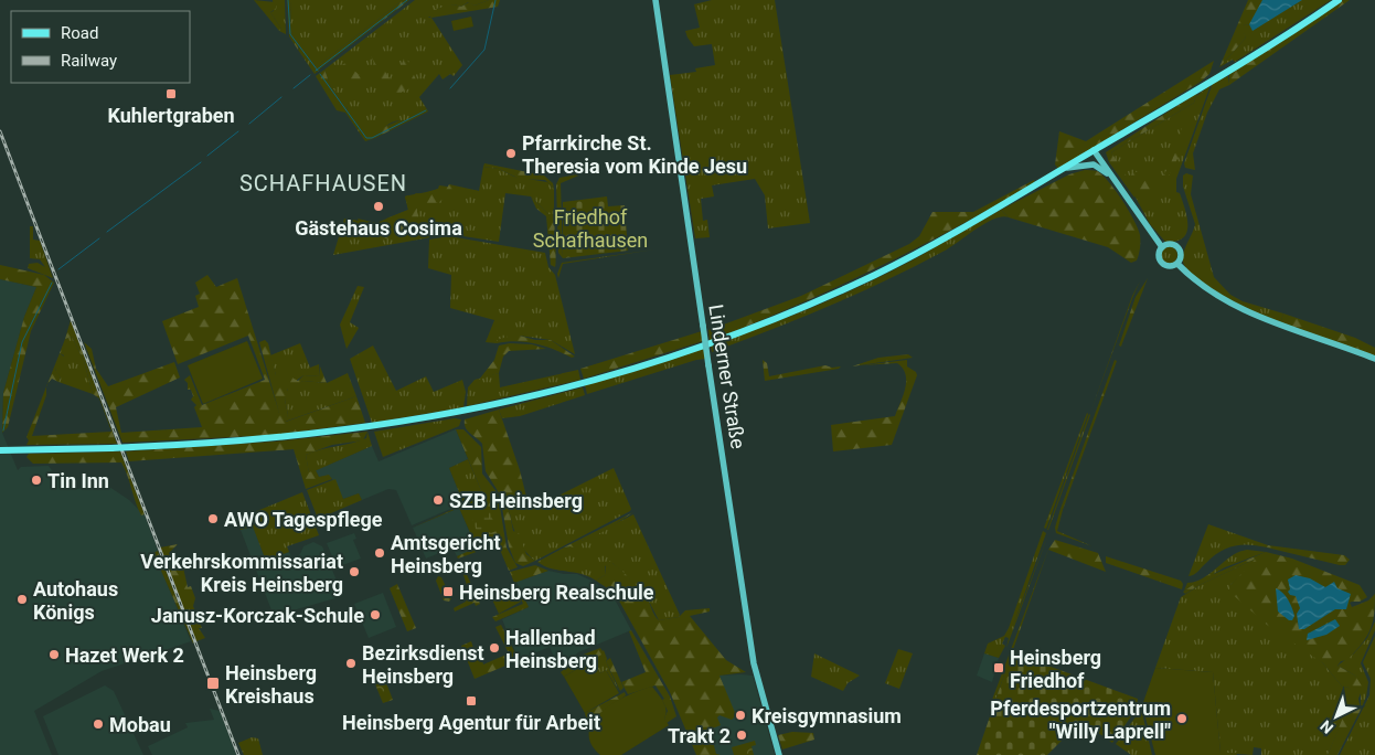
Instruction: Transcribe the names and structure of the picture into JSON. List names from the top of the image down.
{
  "streets": {
    "main road": ["Linderner Straße"]
  },
  "districts": ["SCHAFHAUSEN"],
  "parks": ["Friedhof Schafhausen"],
  "places": {
    "transit": [
      "Kuhlertgraben",
      "Heinsberg Realschule",
      "Heinsberg Friedhof",
      "Heinsberg Kreishaus",
      "Heinsberg Agentur für Arbeit"
    ],
    "other": [
      "Pfarrkirche St. Theresia vom Kinde Jesu",
      "Gästehaus Cosima",
      "Tin Inn",
      "SZB Heinsberg",
      "AWO Tagespflege",
      "Amtsgericht Heinsberg",
      "Verkehrskommissariat Kreis Heinsberg",
      "Autohaus Königs",
      "Janusz-Korczak-Schule",
      "Hallenbad Heinsberg",
      "Hazet Werk 2",
      "Bezirksdienst Heinsberg",
      "Kreisgymnasium",
      "Pferdesportzentrum \"Willy Laprell\"",
      "Mobau",
      "Trakt 2"
    ]
  },
  "legend": ["Road", "Railway"],
  "north": "bottom left"
}
